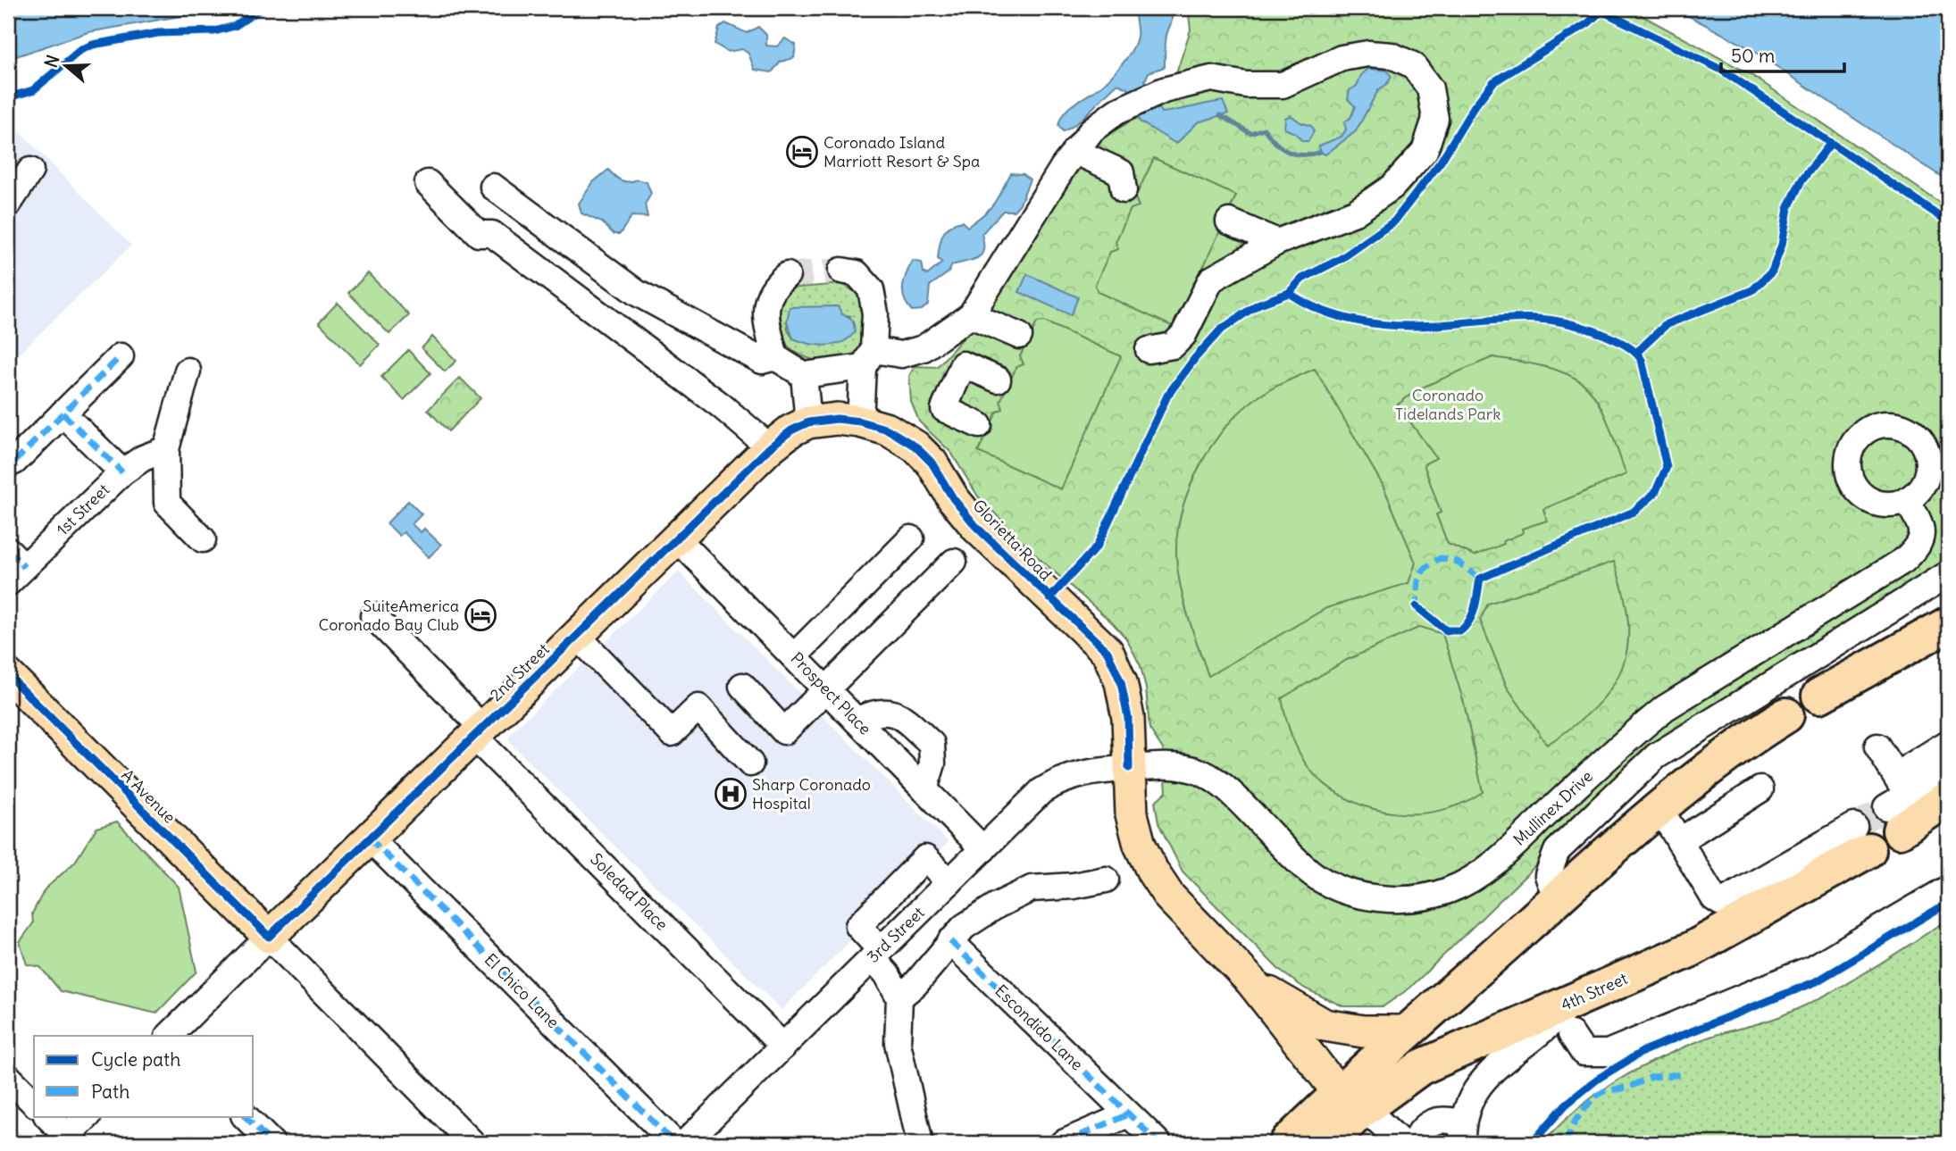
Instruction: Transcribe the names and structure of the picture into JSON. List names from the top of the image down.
{
  "streets": {
    "highway": ["4th Street"],
    "main road": ["Glorietta Road", "2nd Street", "A Avenue"],
    "street": [
      "1st Street",
      "Prospect Place",
      "Mullinex Drive",
      "Soledad Place",
      "3rd Street",
      "El Chico Lane",
      "Escondido Lane"
    ]
  },
  "crossings": [
    ["Glorietta Road", "2nd Street"],
    ["Glorietta Road", "Mullinex Drive"],
    ["Glorietta Road", "3rd Street"],
    ["2nd Street", "Prospect Place"],
    ["2nd Street", "A Avenue"],
    ["2nd Street", "Soledad Place"],
    ["2nd Street", "El Chico Lane"],
    ["Prospect Place", "3rd Street"],
    ["Mullinex Drive", "3rd Street"],
    ["Soledad Place", "3rd Street"]
  ],
  "parks": ["Coronado Tidelands Park"],
  "places": {
    "hotel": ["Coronado Island Marriott Resort & Spa", "SuiteAmerica Coronado Bay Club"],
    "hospital": ["Sharp Coronado Hospital"]
  },
  "legend": ["Cycle path", "Path"],
  "scale_bar": "50 m",
  "north": "left"
}
